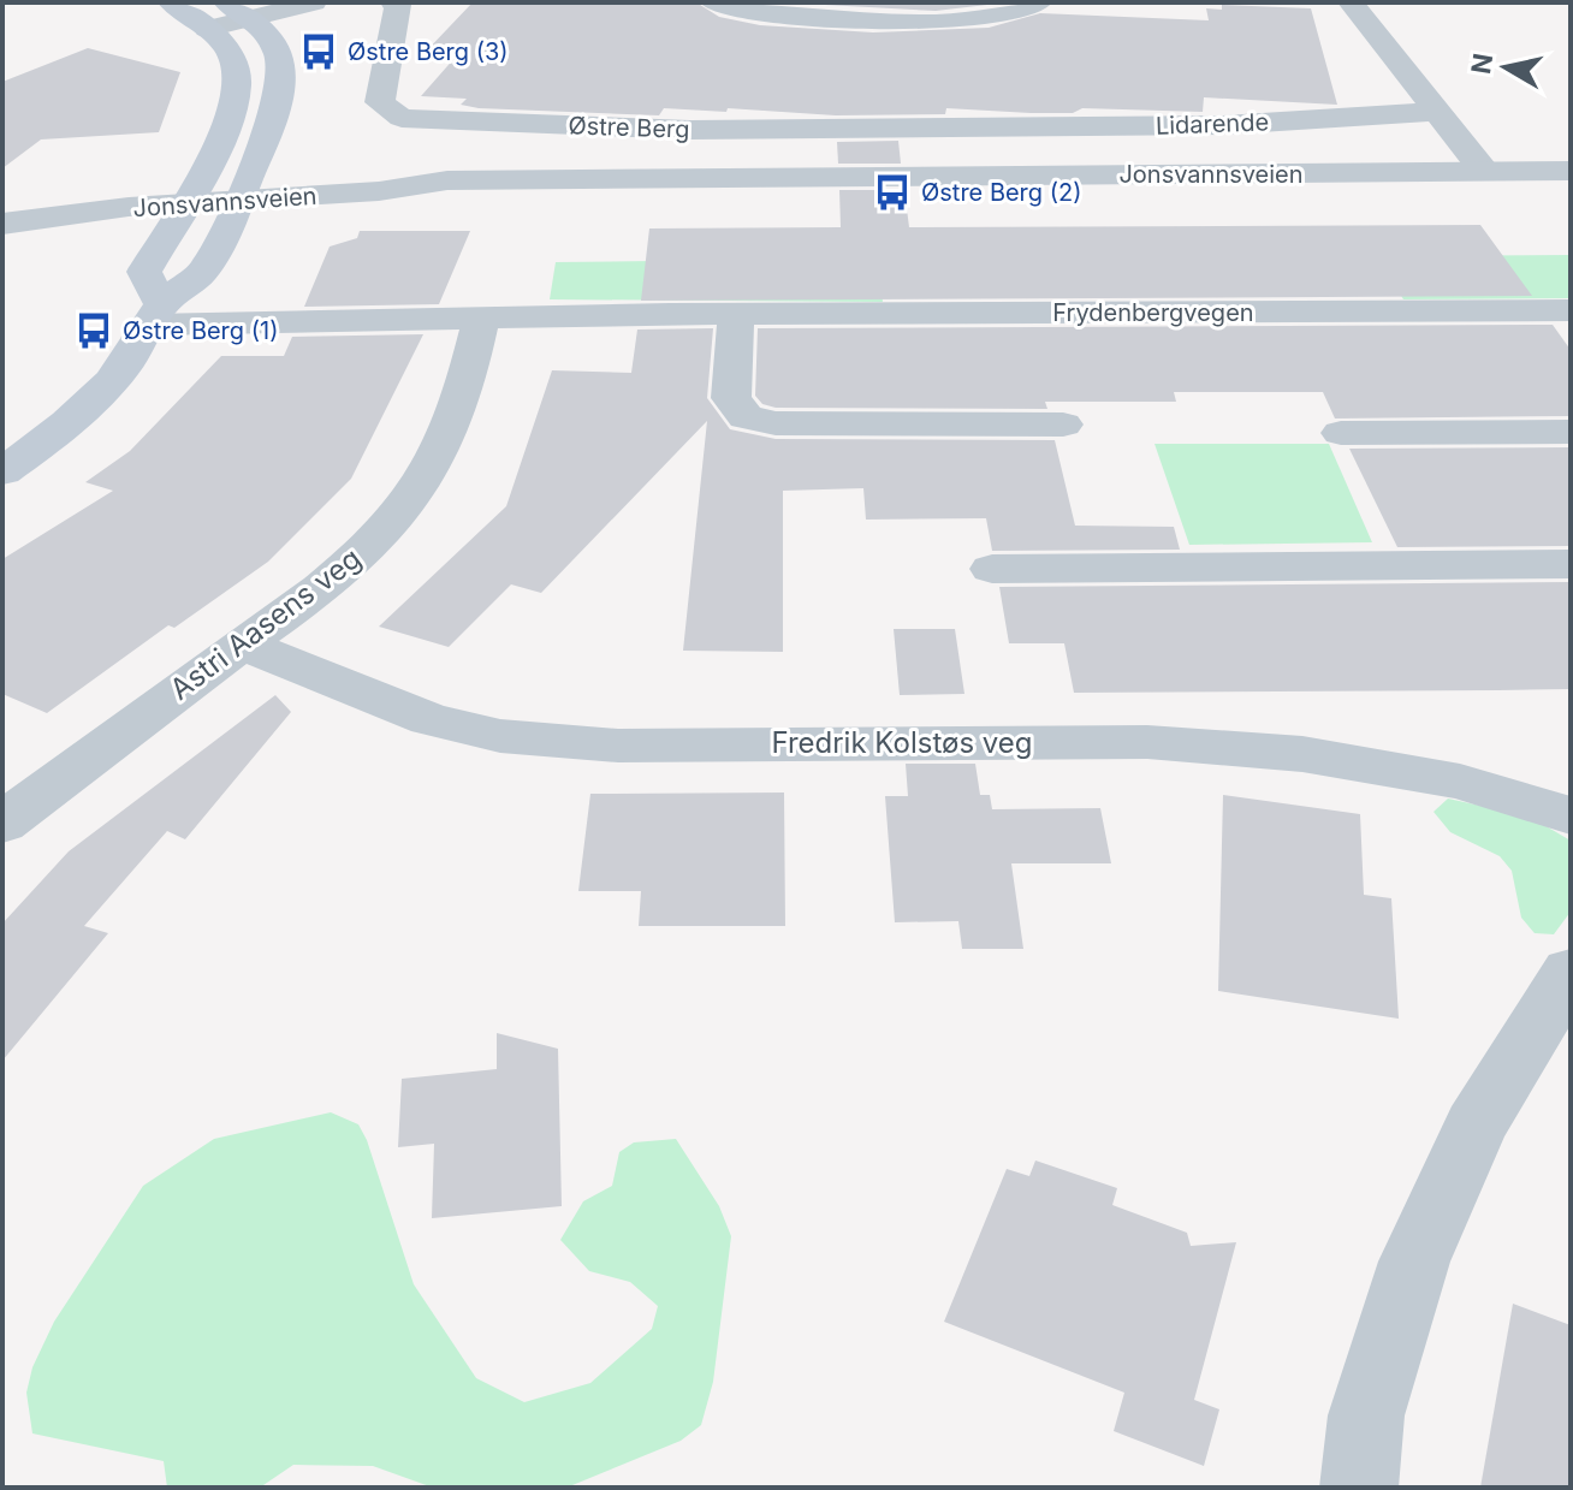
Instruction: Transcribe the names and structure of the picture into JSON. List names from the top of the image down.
{
  "streets": {
    "street": [
      "Lidarende",
      "Østre Berg",
      "Jonsvannsveien",
      "Frydenbergvegen",
      "Astri Aasens veg",
      "Fredrik Kolstøs veg"
    ]
  },
  "crossings": [
    ["Lidarende", "Østre Berg"],
    ["Frydenbergvegen", "Astri Aasens veg"],
    ["Astri Aasens veg", "Fredrik Kolstøs veg"]
  ],
  "places": {
    "bus stop": ["Østre Berg (3)", "Østre Berg (2)", "Østre Berg (1)"]
  },
  "north": "left"
}
